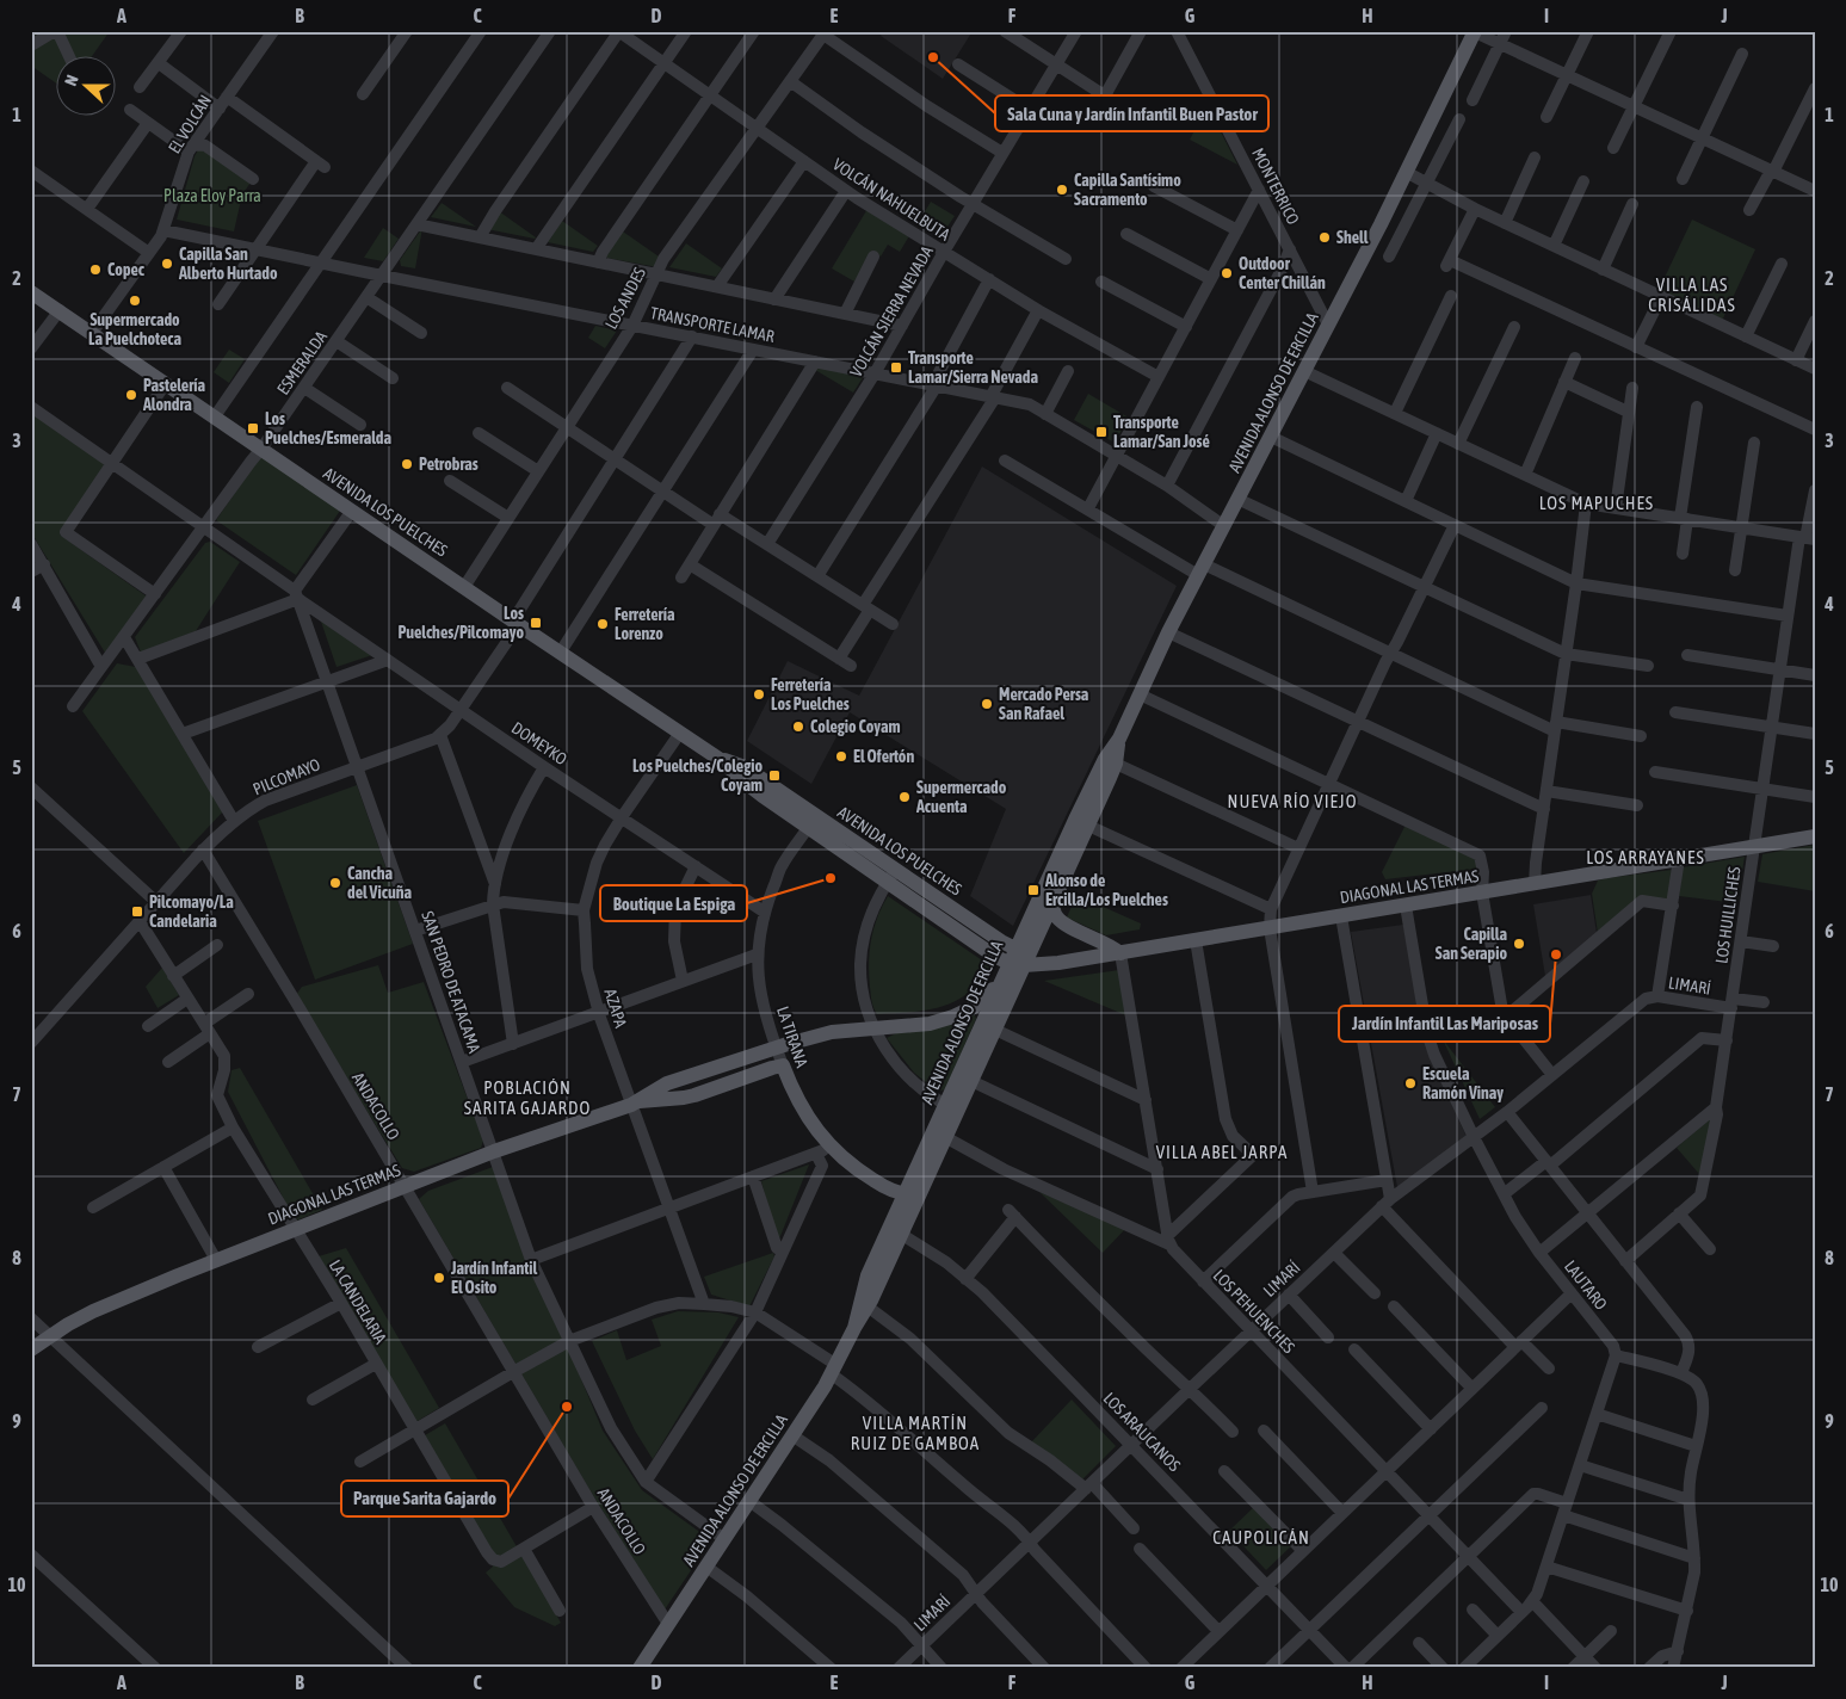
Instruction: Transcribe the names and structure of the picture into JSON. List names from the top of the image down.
{
  "streets": {
    "main road": [
      "AVENIDA ALONSO DE ERCILLA",
      "AVENIDA LOS PUELCHES",
      "DIAGONAL LAS TERMAS",
      "LA TIRANA"
    ],
    "street": [
      "EL VOLCÁN",
      "MONTERRICO",
      "VOLCÁN NAHUELBUTA",
      "LOS ANDES",
      "VOLCÁN SIERRA NEVADA",
      "TRANSPORTE LAMAR",
      "ESMERALDA",
      "DOMEYKO",
      "PILCOMAYO",
      "LOS HUILLICHES",
      "SAN PEDRO DE ATACAMA",
      "LIMARÍ",
      "AZAPA",
      "ANDACOLLO",
      "LAUTARO",
      "LA CANDELARIA",
      "LOS PEHUENCHES",
      "LOS ARAUCANOS"
    ]
  },
  "crossings": [
    ["EL VOLCÁN", "TRANSPORTE LAMAR"],
    ["EL VOLCÁN", "AVENIDA LOS PUELCHES"],
    ["MONTERRICO", "AVENIDA ALONSO DE ERCILLA"],
    ["VOLCÁN NAHUELBUTA", "LOS ANDES"],
    ["VOLCÁN NAHUELBUTA", "VOLCÁN SIERRA NEVADA"],
    ["LOS ANDES", "TRANSPORTE LAMAR"],
    ["LOS ANDES", "AVENIDA LOS PUELCHES"],
    ["VOLCÁN SIERRA NEVADA", "TRANSPORTE LAMAR"],
    ["TRANSPORTE LAMAR", "ESMERALDA"],
    ["TRANSPORTE LAMAR", "AVENIDA ALONSO DE ERCILLA"],
    ["TRANSPORTE LAMAR", "PILCOMAYO"],
    ["ESMERALDA", "AVENIDA LOS PUELCHES"],
    ["ESMERALDA", "DOMEYKO"],
    ["AVENIDA ALONSO DE ERCILLA", "AVENIDA LOS PUELCHES"],
    ["AVENIDA ALONSO DE ERCILLA", "DIAGONAL LAS TERMAS"],
    ["AVENIDA ALONSO DE ERCILLA", "SAN PEDRO DE ATACAMA"],
    ["AVENIDA ALONSO DE ERCILLA", "LA TIRANA"],
    ["AVENIDA ALONSO DE ERCILLA", "ANDACOLLO"],
    ["AVENIDA ALONSO DE ERCILLA", "LOS ARAUCANOS"],
    ["AVENIDA LOS PUELCHES", "PILCOMAYO"],
    ["AVENIDA LOS PUELCHES", "DIAGONAL LAS TERMAS"],
    ["AVENIDA LOS PUELCHES", "AZAPA"],
    ["AVENIDA LOS PUELCHES", "LA TIRANA"],
    ["DOMEYKO", "PILCOMAYO"],
    ["DOMEYKO", "SAN PEDRO DE ATACAMA"],
    ["DOMEYKO", "AZAPA"],
    ["DOMEYKO", "LA TIRANA"],
    ["PILCOMAYO", "SAN PEDRO DE ATACAMA"],
    ["PILCOMAYO", "ANDACOLLO"],
    ["DIAGONAL LAS TERMAS", "LOS HUILLICHES"],
    ["DIAGONAL LAS TERMAS", "SAN PEDRO DE ATACAMA"],
    ["DIAGONAL LAS TERMAS", "AZAPA"],
    ["DIAGONAL LAS TERMAS", "LA TIRANA"],
    ["DIAGONAL LAS TERMAS", "ANDACOLLO"],
    ["DIAGONAL LAS TERMAS", "LAUTARO"],
    ["DIAGONAL LAS TERMAS", "LA CANDELARIA"],
    ["LOS HUILLICHES", "LIMARÍ"],
    ["LIMARÍ", "LAUTARO"],
    ["LIMARÍ", "LOS PEHUENCHES"],
    ["LIMARÍ", "LOS ARAUCANOS"]
  ],
  "districts": [
    "VILLA LAS CRISÁLIDAS",
    "LOS MAPUCHES",
    "NUEVA RÍO VIEJO",
    "LOS ARRAYANES",
    "POBLACIÓN SARITA GAJARDO",
    "VILLA ABEL JARPA",
    "VILLA MARTÍN RUIZ DE GAMBOA",
    "CAUPOLICÁN"
  ],
  "parks": ["Plaza Eloy Parra"],
  "places": {
    "other": [
      "Sala Cuna y Jardín Infantil Buen Pastor",
      "Capilla Santísimo Sacramento",
      "Shell",
      "Capilla San Alberto Hurtado",
      "Copec",
      "Outdoor Center Chillán",
      "Supermercado La Puelchoteca",
      "Pastelería Alondra",
      "Petrobras",
      "Ferretería Lorenzo",
      "Ferretería Los Puelches",
      "Mercado Persa San Rafael",
      "Colegio Coyam",
      "El Ofertón",
      "Supermercado Acuenta",
      "Boutique La Espiga",
      "Cancha del Vicuña",
      "Capilla San Serapio",
      "Jardín Infantil Las Mariposas",
      "Escuela Ramón Vinay",
      "Jardín Infantil El Osito",
      "Parque Sarita Gajardo"
    ],
    "transit": [
      "Transporte Lamar/Sierra Nevada",
      "Los Puelches/Esmeralda",
      "Transporte Lamar/San José",
      "Los Puelches/Pilcomayo",
      "Los Puelches/Colegio Coyam",
      "Alonso de Ercilla/Los Puelches",
      "Pilcomayo/La Candelaria"
    ]
  },
  "north": "left",
  "grid": {
    "columns": [
      "A",
      "B",
      "C",
      "D",
      "E",
      "F",
      "G",
      "H",
      "I",
      "J"
    ],
    "rows": [
      "1",
      "2",
      "3",
      "4",
      "5",
      "6",
      "7",
      "8",
      "9",
      "10"
    ]
  }
}
